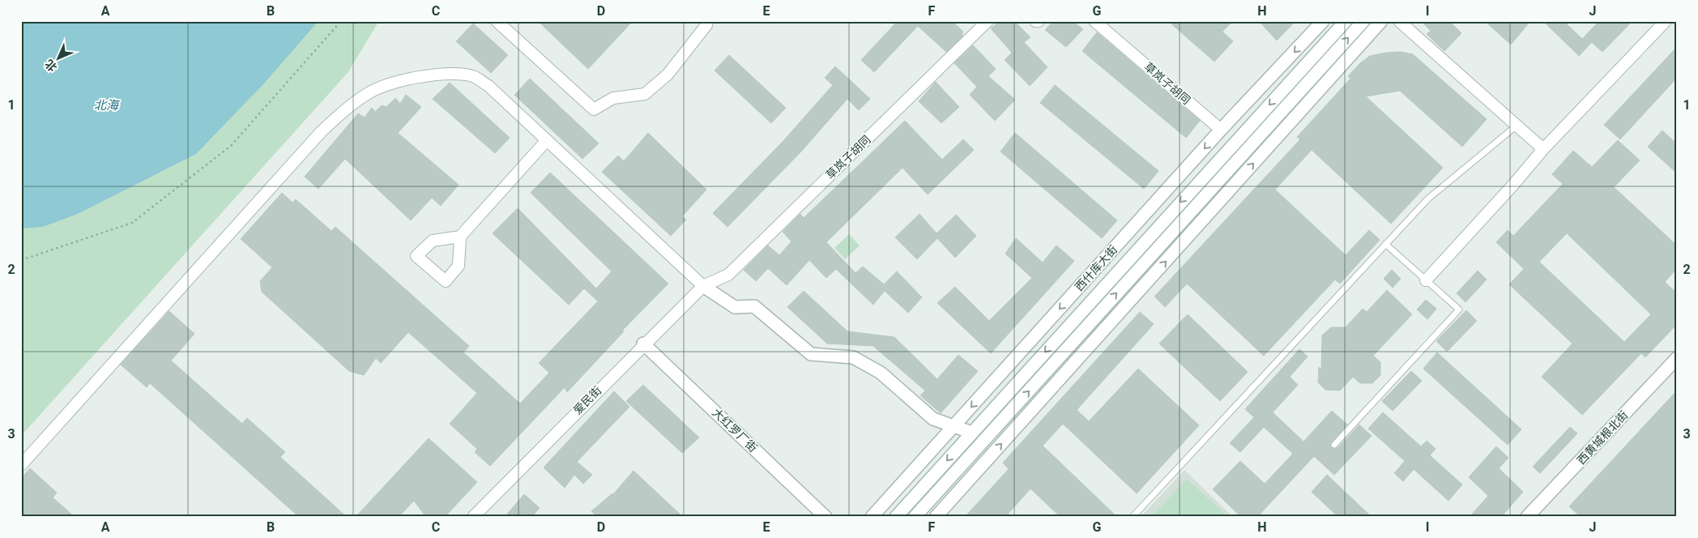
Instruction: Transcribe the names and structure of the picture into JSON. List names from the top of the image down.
{
  "streets": {
    "street": [
      "草岚子胡同",
      "西什库大街",
      "爱民街",
      "大红罗厂街",
      "西黄城根北街"
    ]
  },
  "crossings": [
    ["草岚子胡同", "西什库大街"],
    ["草岚子胡同", "爱民街"],
    ["爱民街", "大红罗厂街"]
  ],
  "water": ["北海"],
  "north": "bottom left",
  "grid": {
    "columns": [
      "A",
      "B",
      "C",
      "D",
      "E",
      "F",
      "G",
      "H",
      "I",
      "J"
    ],
    "rows": ["1", "2", "3"]
  }
}
